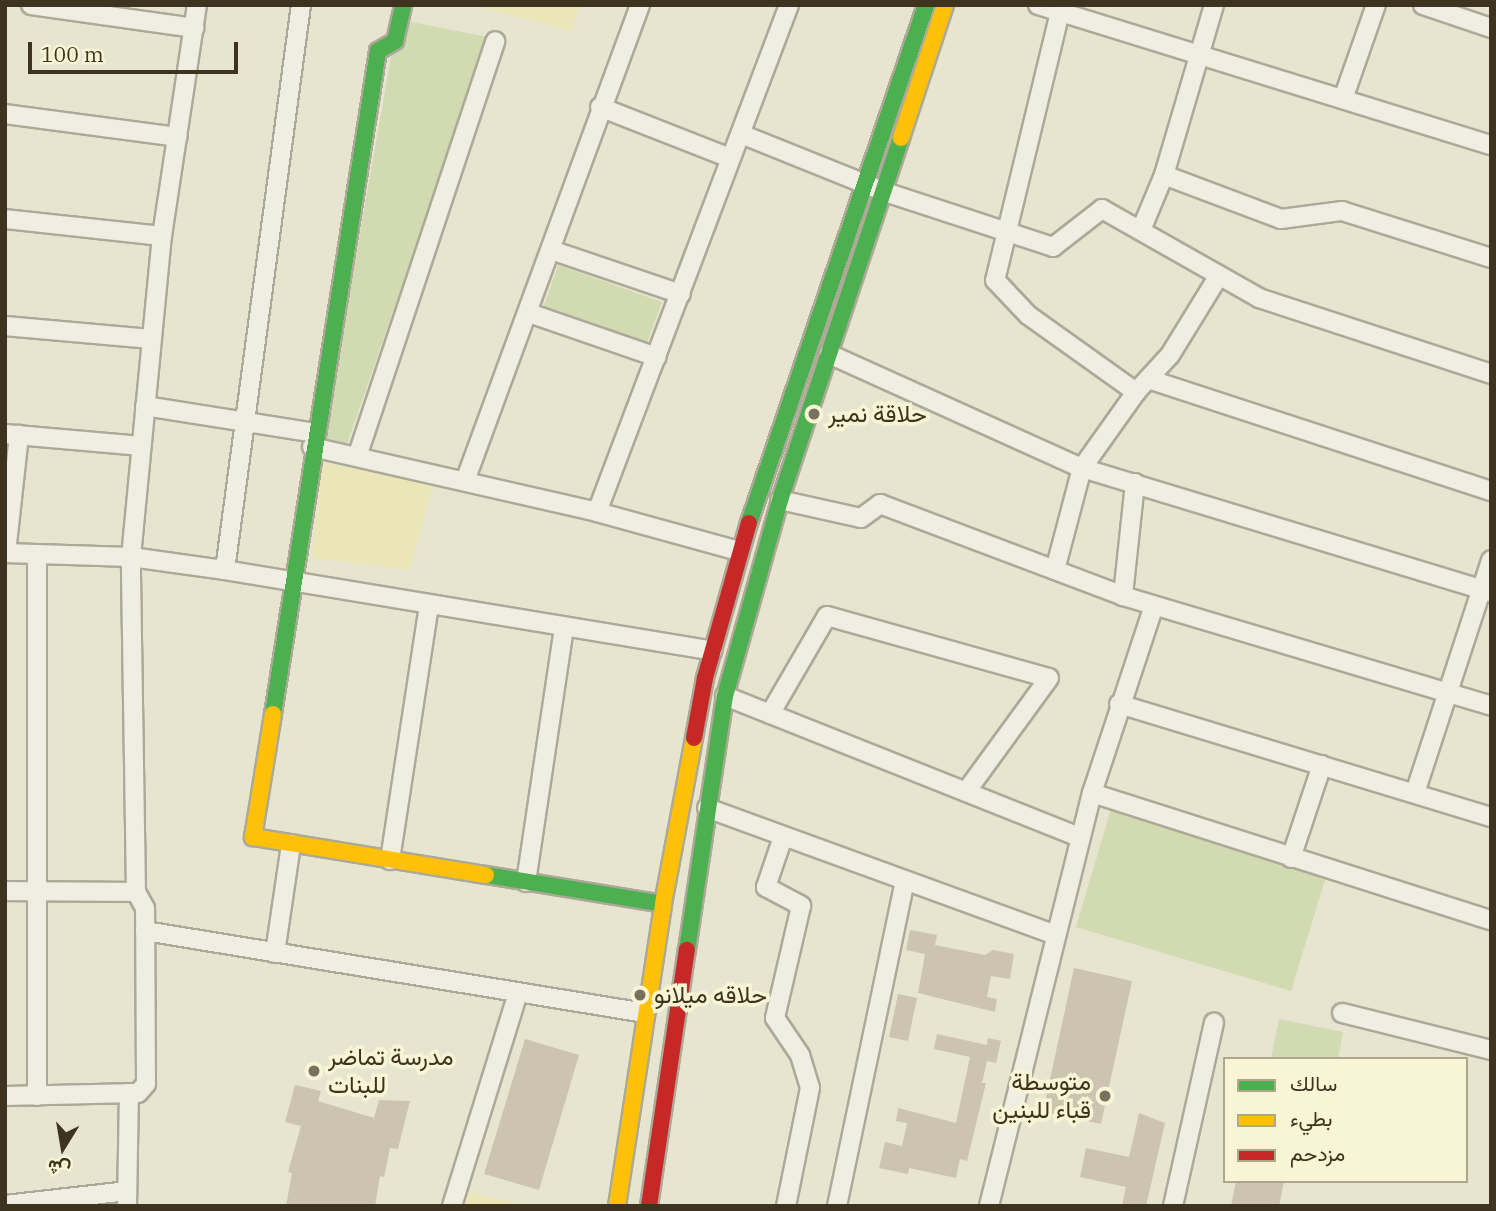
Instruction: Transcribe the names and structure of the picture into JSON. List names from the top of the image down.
{
  "places": [
    "حلاقة نمير",
    "حلاقه ميلانو",
    "مدرسة تماضر للبنات",
    "متوسطة قباء للبنين"
  ],
  "legend": ["سالك", "بطيء", "مزدحم"],
  "scale_bar": "100 m",
  "north": "bottom"
}
